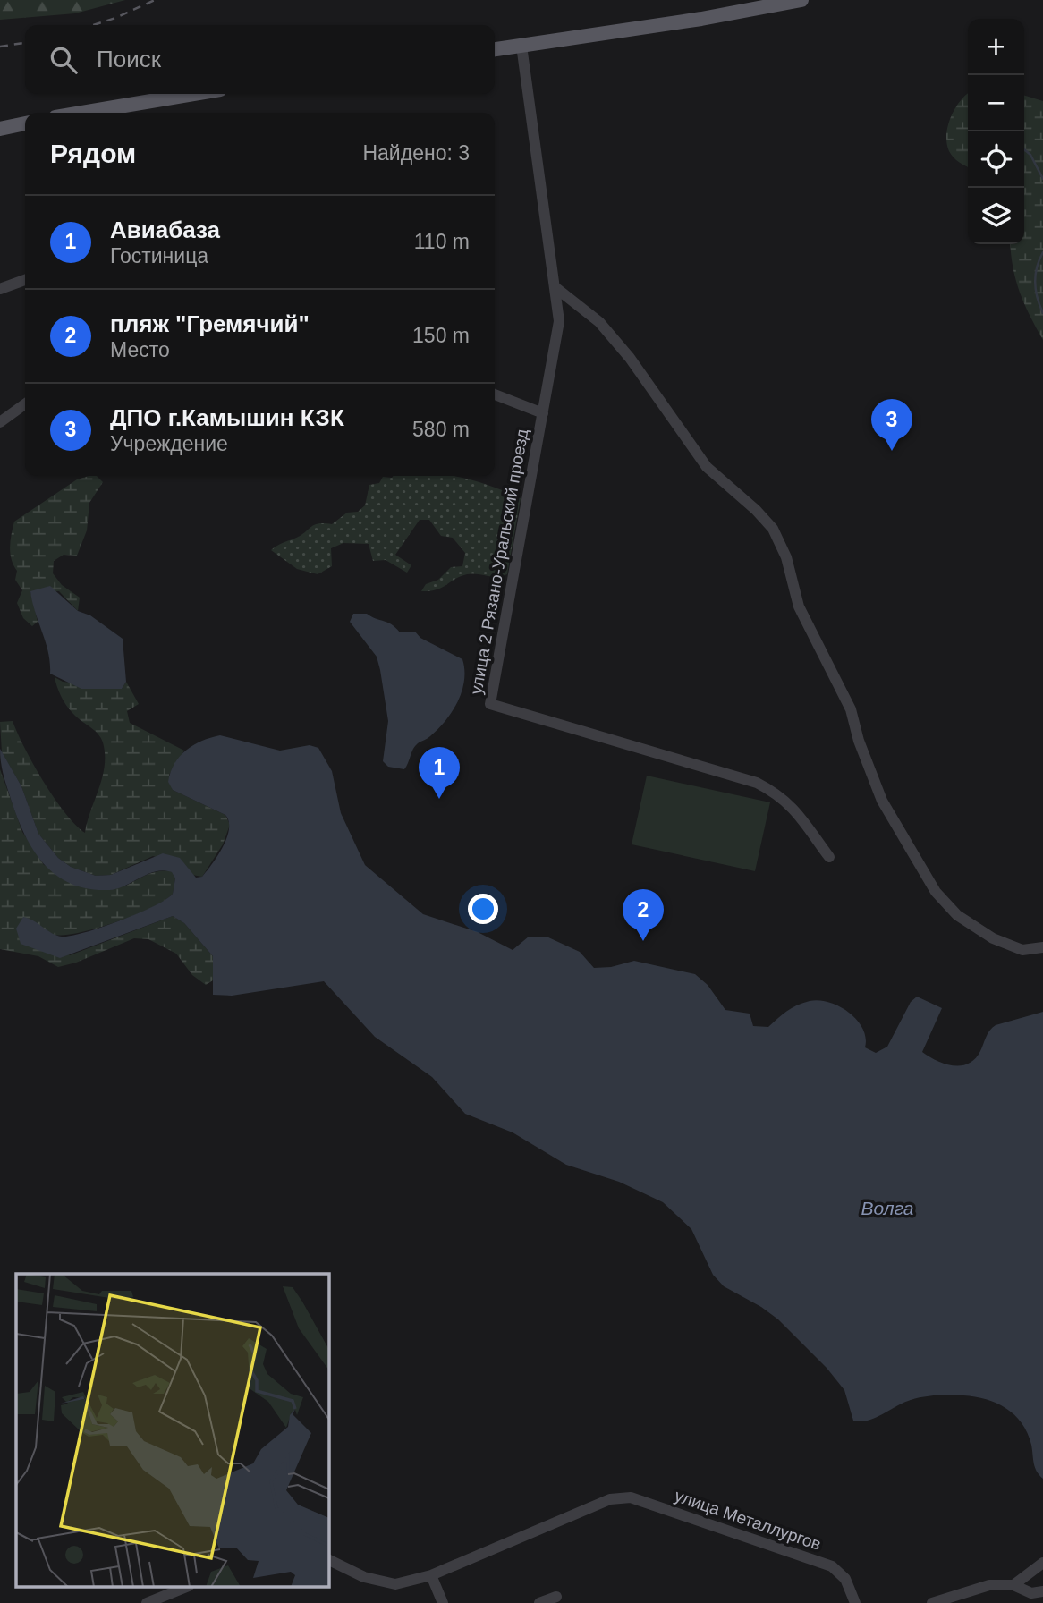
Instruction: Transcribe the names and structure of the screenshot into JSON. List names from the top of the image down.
{
  "streets": {
    "street": ["улица 2 Рязано-Уральский проезд", "улица Металлургов"]
  },
  "water": ["Волга"],
  "page": {
    "map_buttons": ["+", "−"],
    "search": "Поиск",
    "heading": ["Рядом", "Найдено: 3"],
    "list": [
      {
        "mark": "1",
        "name": "Авиабаза",
        "note": "Гостиница",
        "value": "110 m"
      },
      {
        "mark": "2",
        "name": "пляж \"Гремячий\"",
        "note": "Место",
        "value": "150 m"
      },
      {
        "mark": "3",
        "name": "ДПО г.Камышин КЗК",
        "note": "Учреждение",
        "value": "580 m"
      }
    ],
    "pins": ["3", "1", "2"]
  }
}
